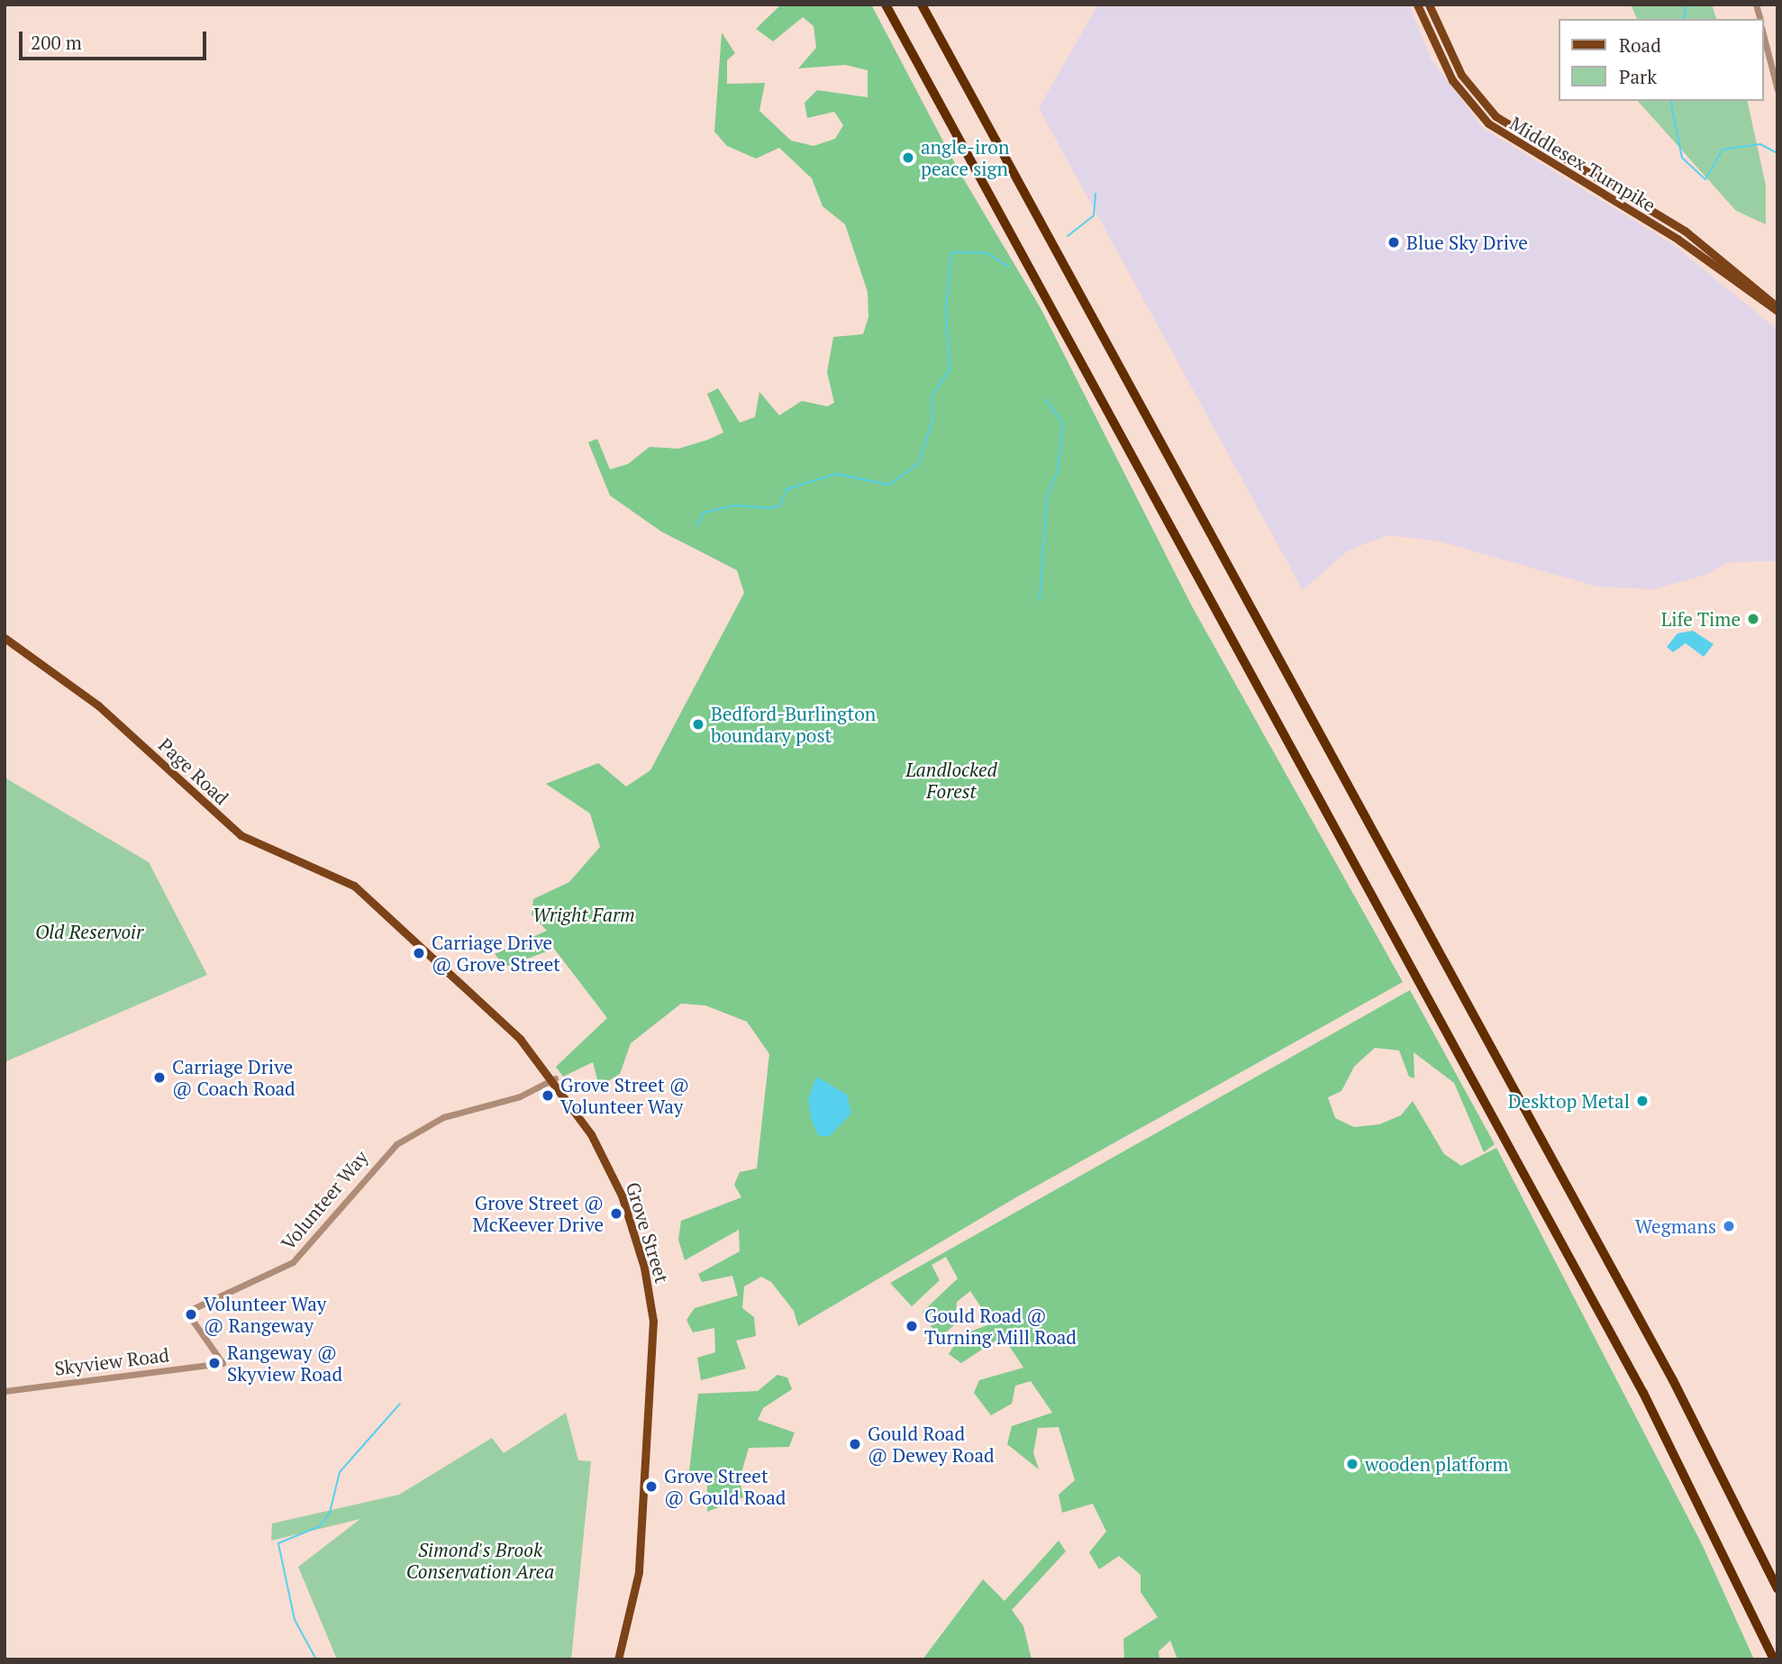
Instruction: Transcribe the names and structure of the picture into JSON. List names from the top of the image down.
{
  "streets": {
    "main road": ["Middlesex Turnpike", "Page Road", "Grove Street"],
    "street": ["Volunteer Way", "Skyview Road"]
  },
  "crossings": [
    ["Page Road", "Grove Street"],
    ["Volunteer Way", "Grove Street"],
    ["Volunteer Way", "Skyview Road"]
  ],
  "parks": [
    "Landlocked Forest",
    "Wright Farm",
    "Old Reservoir",
    "Simond's Brook Conservation Area"
  ],
  "places": [
    "angle-iron peace sign",
    "Blue Sky Drive",
    "Life Time",
    "Bedford-Burlington boundary post",
    "Carriage Drive @ Grove Street",
    "Carriage Drive @ Coach Road",
    "Grove Street @ Volunteer Way",
    "Desktop Metal",
    "Grove Street @ McKeever Drive",
    "Wegmans",
    "Volunteer Way @ Rangeway",
    "Gould Road @ Turning Mill Road",
    "Rangeway @ Skyview Road",
    "Gould Road @ Dewey Road",
    "wooden platform",
    "Grove Street @ Gould Road"
  ],
  "legend": ["Road", "Park"],
  "scale_bar": "200 m"
}
